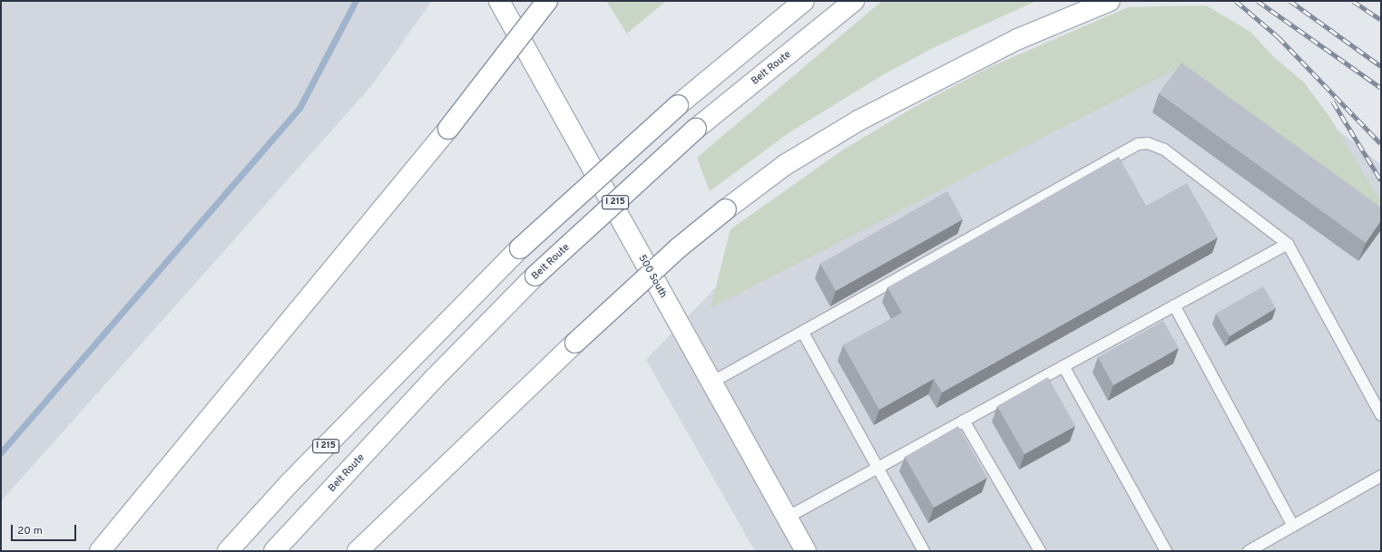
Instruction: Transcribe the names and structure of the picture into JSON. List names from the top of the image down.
{
  "streets": {
    "main road": ["Belt Route", "I 215", "500 South"]
  },
  "scale_bar": "20 m"
}
